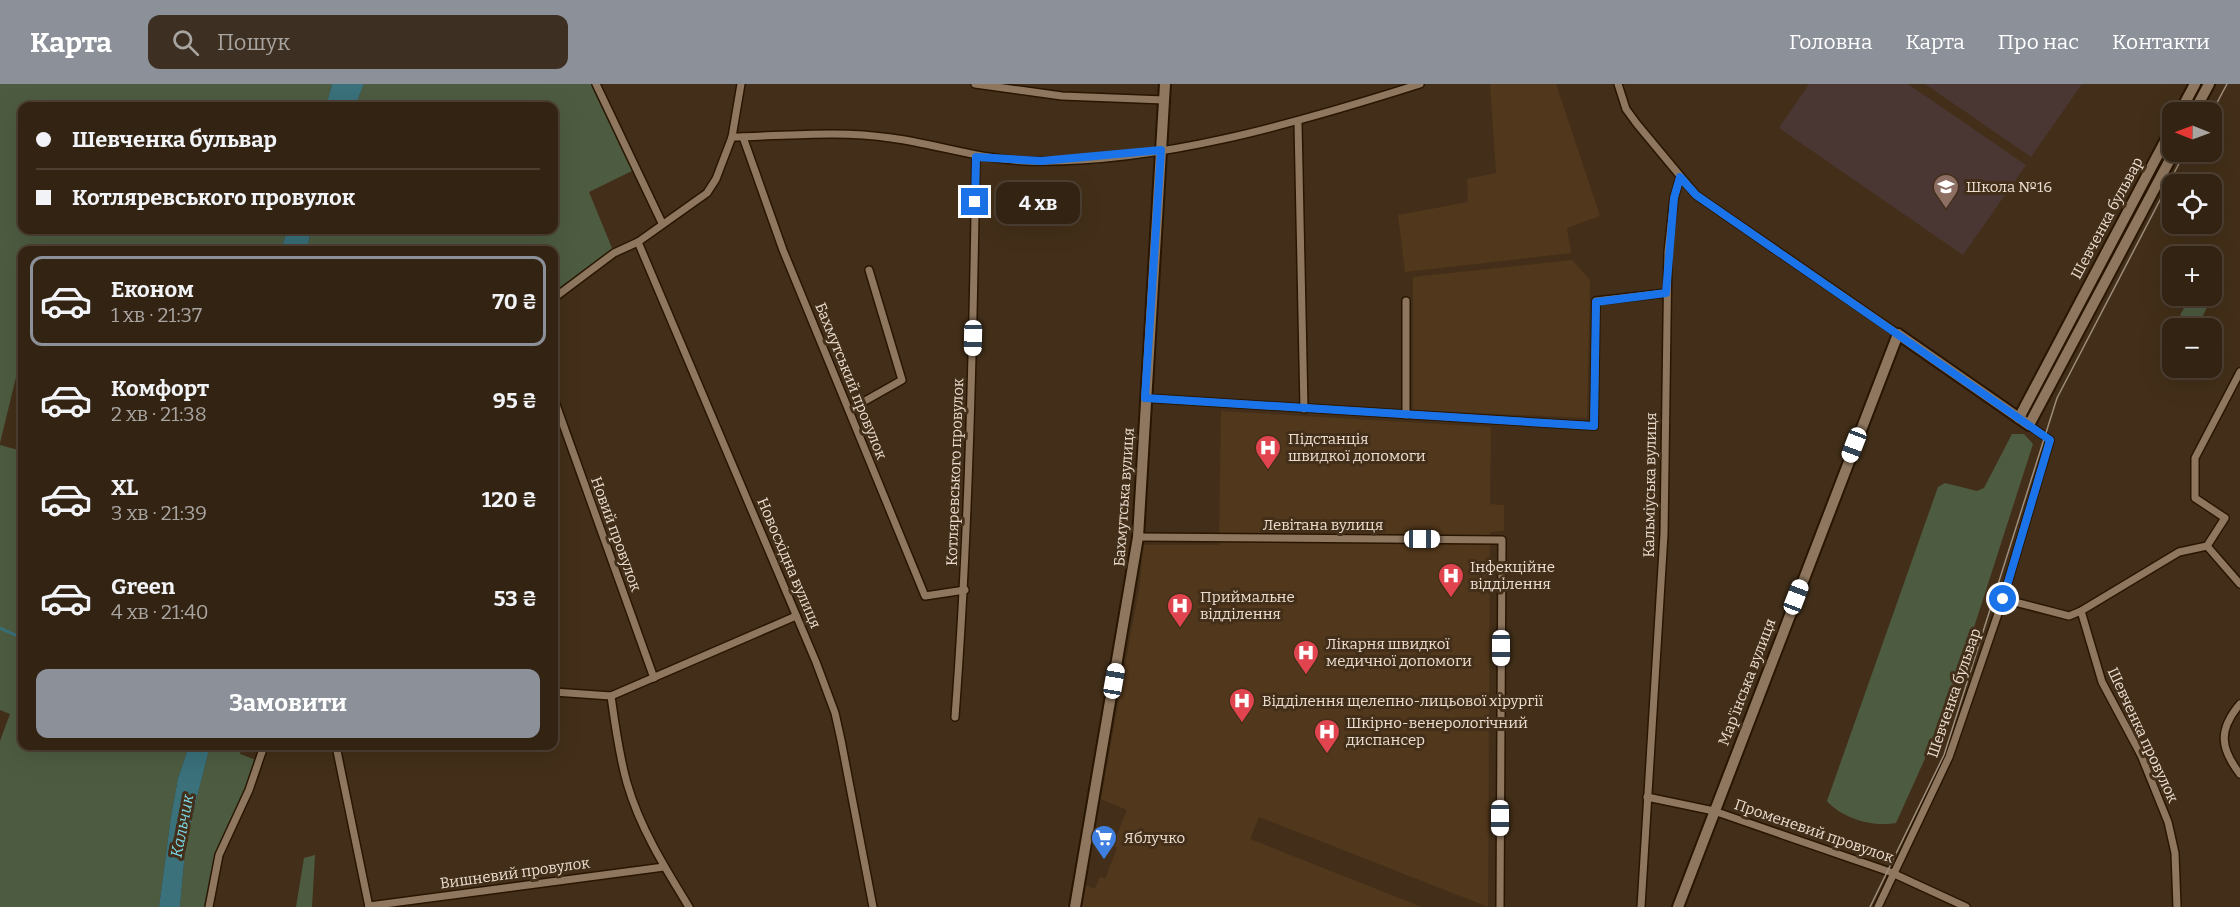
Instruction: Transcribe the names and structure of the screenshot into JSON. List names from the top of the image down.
{
  "streets": {
    "street": [
      "Шевченка бульвар",
      "Бахмутський провулок",
      "Котляревського провулок",
      "Кальміуська вулиця",
      "Бахмутська вулиця",
      "Левітана вулиця",
      "Новий провулок",
      "Новосхідна вулиця",
      "Мар'їнська вулиця",
      "Шевченка провулок",
      "Променевий провулок",
      "Вишневий провулок"
    ]
  },
  "crossings": [
    ["Шевченка бульвар", "Променевий провулок"],
    ["Бахмутський провулок", "Котляревського провулок"],
    ["Кальміуська вулиця", "Променевий провулок"],
    ["Бахмутська вулиця", "Левітана вулиця"],
    ["Мар'їнська вулиця", "Променевий провулок"]
  ],
  "water": ["Кальчик"],
  "places": {
    "school or university": ["Школа №16"],
    "hospital": [
      "Підстанція швидкої допомоги",
      "Інфекційне відділення",
      "Приймальне відділення",
      "Лікарня швидкої медичної допомоги",
      "Відділення щелепно-лицьової хірургії",
      "Шкірно-венерологічний диспансер"
    ],
    "supermarket": ["Яблучко"]
  },
  "north": "left",
  "page": {
    "header": "Карта",
    "search": "Пошук",
    "nav": [
      "Головна",
      "Карта",
      "Про нас",
      "Контакти"
    ],
    "map_buttons": ["+", "−"],
    "banner": ["Шевченка бульвар", "Котляревського провулок"],
    "bubble": "4 хв",
    "list": [
      {
        "name": "Економ",
        "note": "1 хв · 21:37",
        "value": "70 ₴"
      },
      {
        "name": "Комфорт",
        "note": "2 хв · 21:38",
        "value": "95 ₴"
      },
      {
        "name": "XL",
        "note": "3 хв · 21:39",
        "value": "120 ₴"
      },
      {
        "name": "Green",
        "note": "4 хв · 21:40",
        "value": "53 ₴"
      }
    ],
    "buttons": "Замовити"
  }
}
